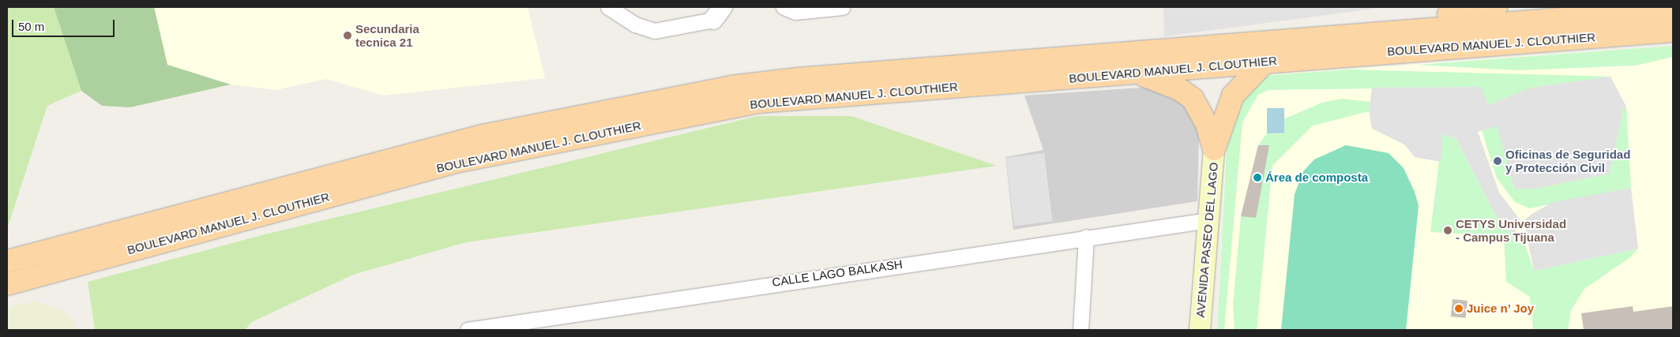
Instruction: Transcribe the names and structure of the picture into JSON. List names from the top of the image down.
{
  "streets": {
    "main road": ["BOULEVARD MANUEL J. CLOUTHIER", "AVENIDA PASEO DEL LAGO"],
    "street": ["CALLE LAGO BALKASH"]
  },
  "crossings": [
    ["AVENIDA PASEO DEL LAGO", "CALLE LAGO BALKASH"]
  ],
  "places": [
    "Secundaria tecnica 21",
    "Oficinas de Seguridad y Protección Civil",
    "Área de composta",
    "CETYS Universidad - Campus Tijuana",
    "Juice n’ Joy"
  ],
  "scale_bar": "50 m"
}
